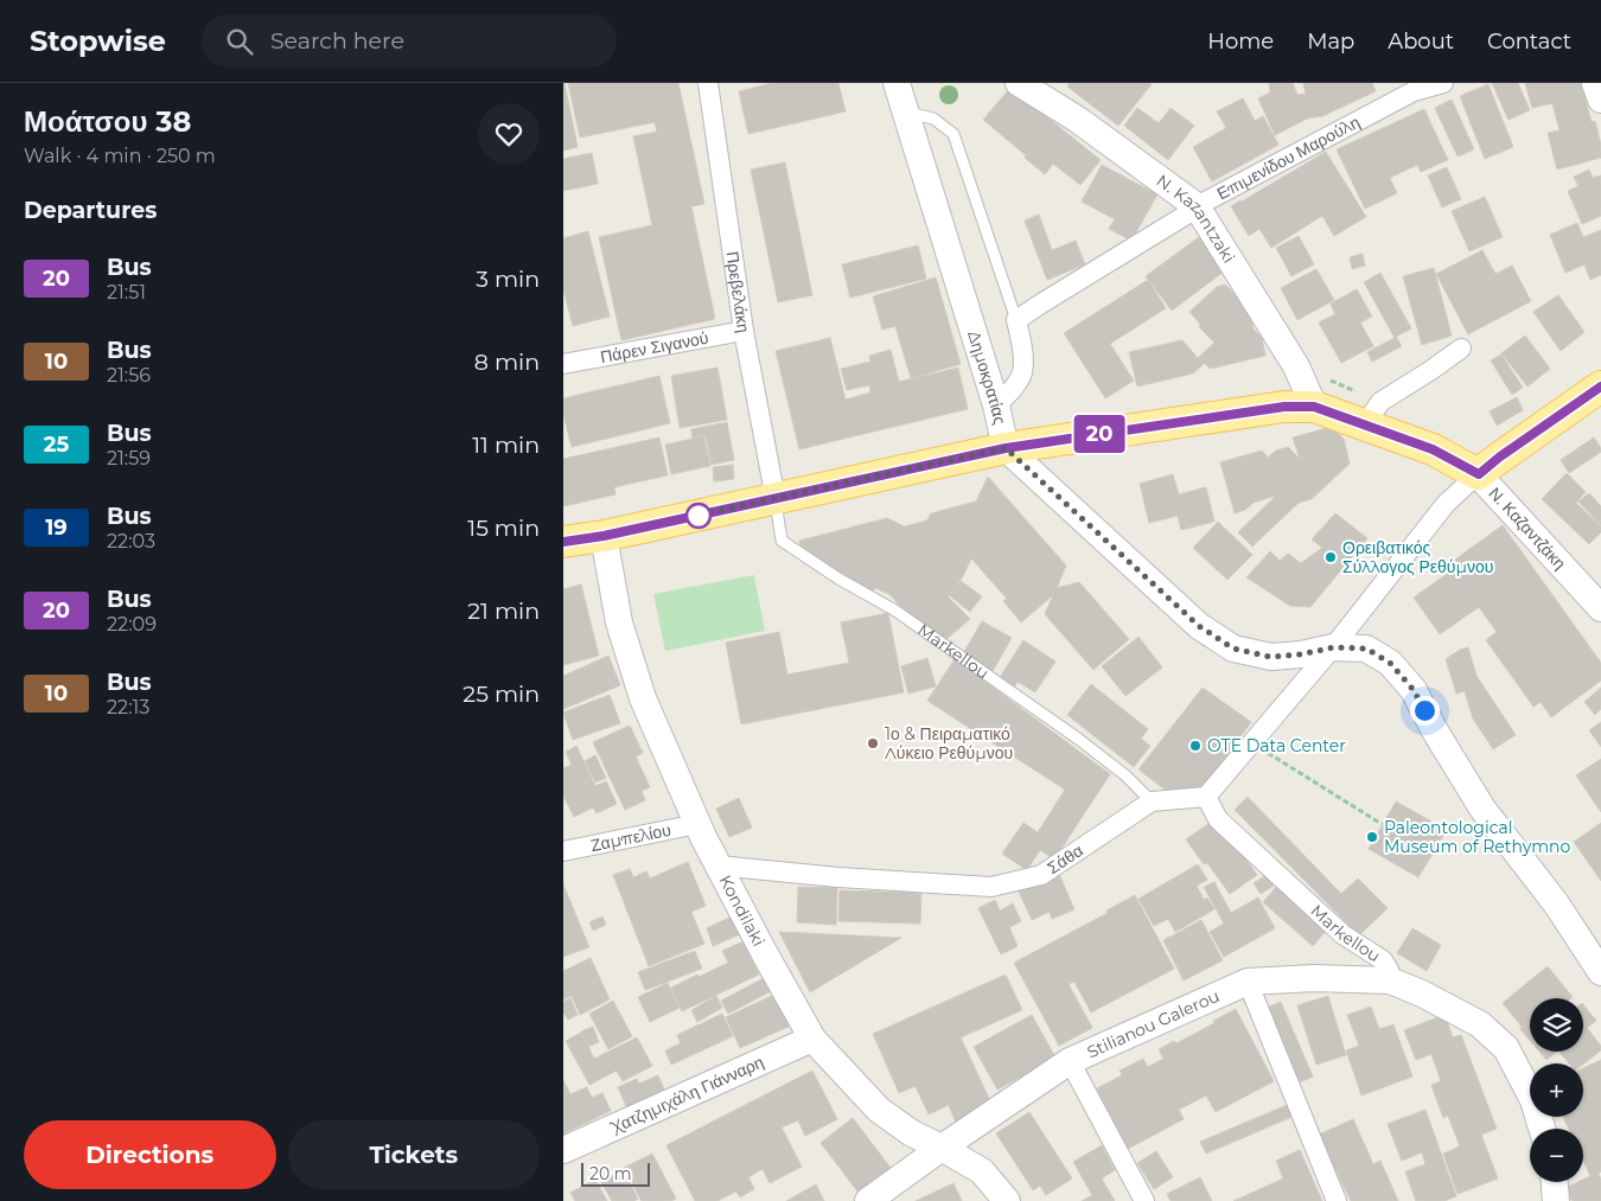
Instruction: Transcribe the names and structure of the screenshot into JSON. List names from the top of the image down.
{
  "streets": {
    "main road": ["Ν. Καζαντζάκη"],
    "street": [
      "Επιμενίδου Μαρούλη",
      "N. Kazantzaki",
      "Πρεβελάκη",
      "Πάρεν Σιγανού",
      "Δημοκρατίας",
      "Markellou",
      "Ζαμπελίου",
      "Σάθα",
      "Kondilaki",
      "Stilianou Galerou",
      "Χατζημιχάλη Γιάνναρη"
    ]
  },
  "crossings": [
    ["Επιμενίδου Μαρούλη", "N. Kazantzaki"],
    ["N. Kazantzaki", "Ν. Καζαντζάκη"],
    ["Πρεβελάκη", "Πάρεν Σιγανού"],
    ["Πρεβελάκη", "Ν. Καζαντζάκη"],
    ["Πρεβελάκη", "Markellou"],
    ["Δημοκρατίας", "Ν. Καζαντζάκη"],
    ["Ν. Καζαντζάκη", "Markellou"],
    ["Ν. Καζαντζάκη", "Kondilaki"],
    ["Markellou", "Σάθα"],
    ["Markellou", "Stilianou Galerou"],
    ["Ζαμπελίου", "Kondilaki"],
    ["Σάθα", "Kondilaki"],
    ["Kondilaki", "Stilianou Galerou"],
    ["Kondilaki", "Χατζημιχάλη Γιάνναρη"]
  ],
  "places": [
    "Ορειβατικός Σύλλογος Ρεθύμνου",
    "1ο & Πειραματικό Λύκειο Ρεθύμνου",
    "OTE Data Center",
    "Paleontological Museum of Rethymno"
  ],
  "lines": ["bus line 20"],
  "scale_bar": "20 m",
  "page": {
    "header": "Stopwise",
    "search": "Search here",
    "nav": [
      "Home",
      "Map",
      "About",
      "Contact"
    ],
    "heading": [
      ["Μοάτσου 38", "Walk · 4 min · 250 m"],
      "Departures"
    ],
    "on_map": "20",
    "list": [
      {
        "mark": "20",
        "name": "Bus",
        "note": "21:51",
        "value": "3 min"
      },
      {
        "mark": "10",
        "name": "Bus",
        "note": "21:56",
        "value": "8 min"
      },
      {
        "mark": "25",
        "name": "Bus",
        "note": "21:59",
        "value": "11 min"
      },
      {
        "mark": "19",
        "name": "Bus",
        "note": "22:03",
        "value": "15 min"
      },
      {
        "mark": "20",
        "name": "Bus",
        "note": "22:09",
        "value": "21 min"
      },
      {
        "mark": "10",
        "name": "Bus",
        "note": "22:13",
        "value": "25 min"
      }
    ],
    "map_buttons": ["+", "−"],
    "buttons": ["Directions", "Tickets"],
    "scale": "20 m"
  }
}
